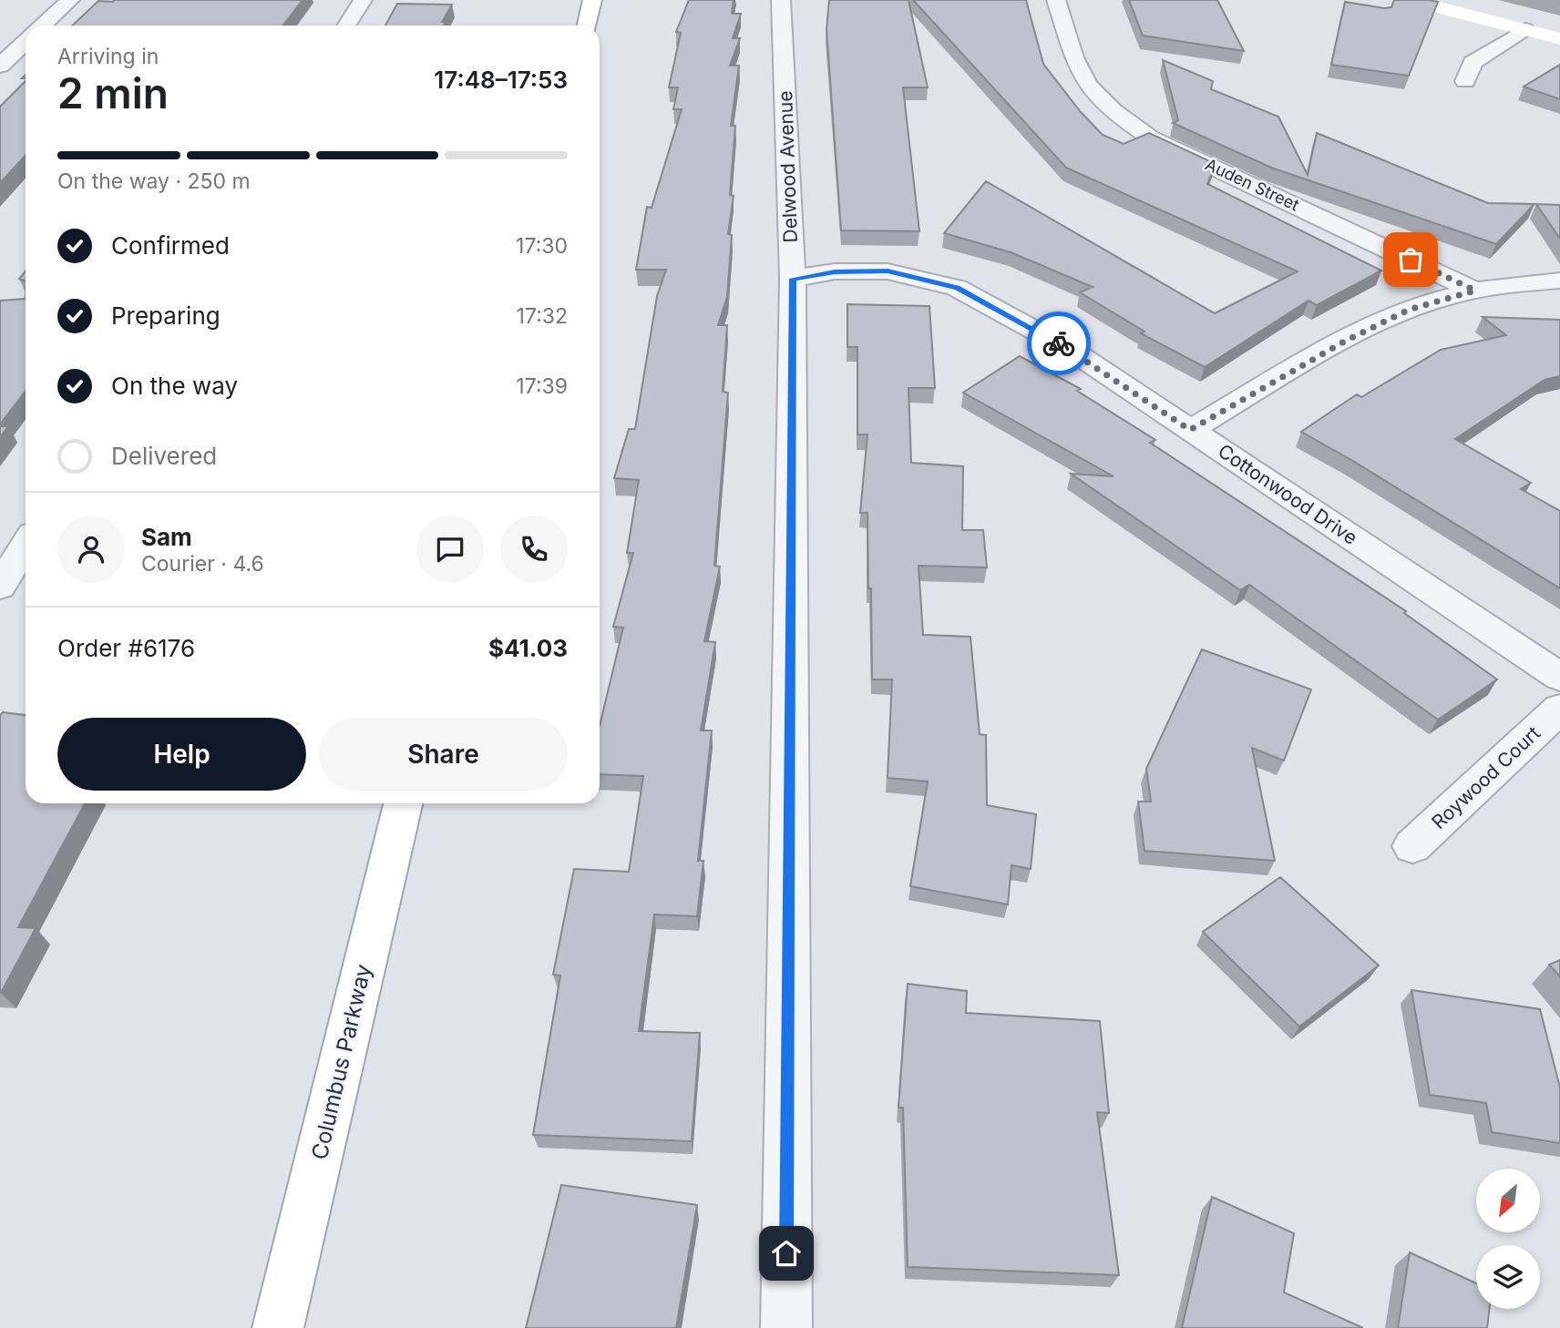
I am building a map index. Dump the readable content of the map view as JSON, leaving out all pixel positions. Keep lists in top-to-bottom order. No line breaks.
{"streets":{"main road":["Columbus Parkway"],"street":["Delwood Avenue","Auden Street","Cottonwood Drive","Roywood Court"]},"crossings":[["Delwood Avenue","Cottonwood Drive"]],"north":"bottom left","page":{"heading":["2 min","Arriving in","17:48–17:53"],"panel":["Sam","Courier · 4.6","Order #6176","$41.03"],"bar":"On the way · 250 m","list":[["Confirmed","17:30"],["Preparing","17:32"],["On the way","17:39"],"Delivered"],"buttons":["Help","Share"]}}
